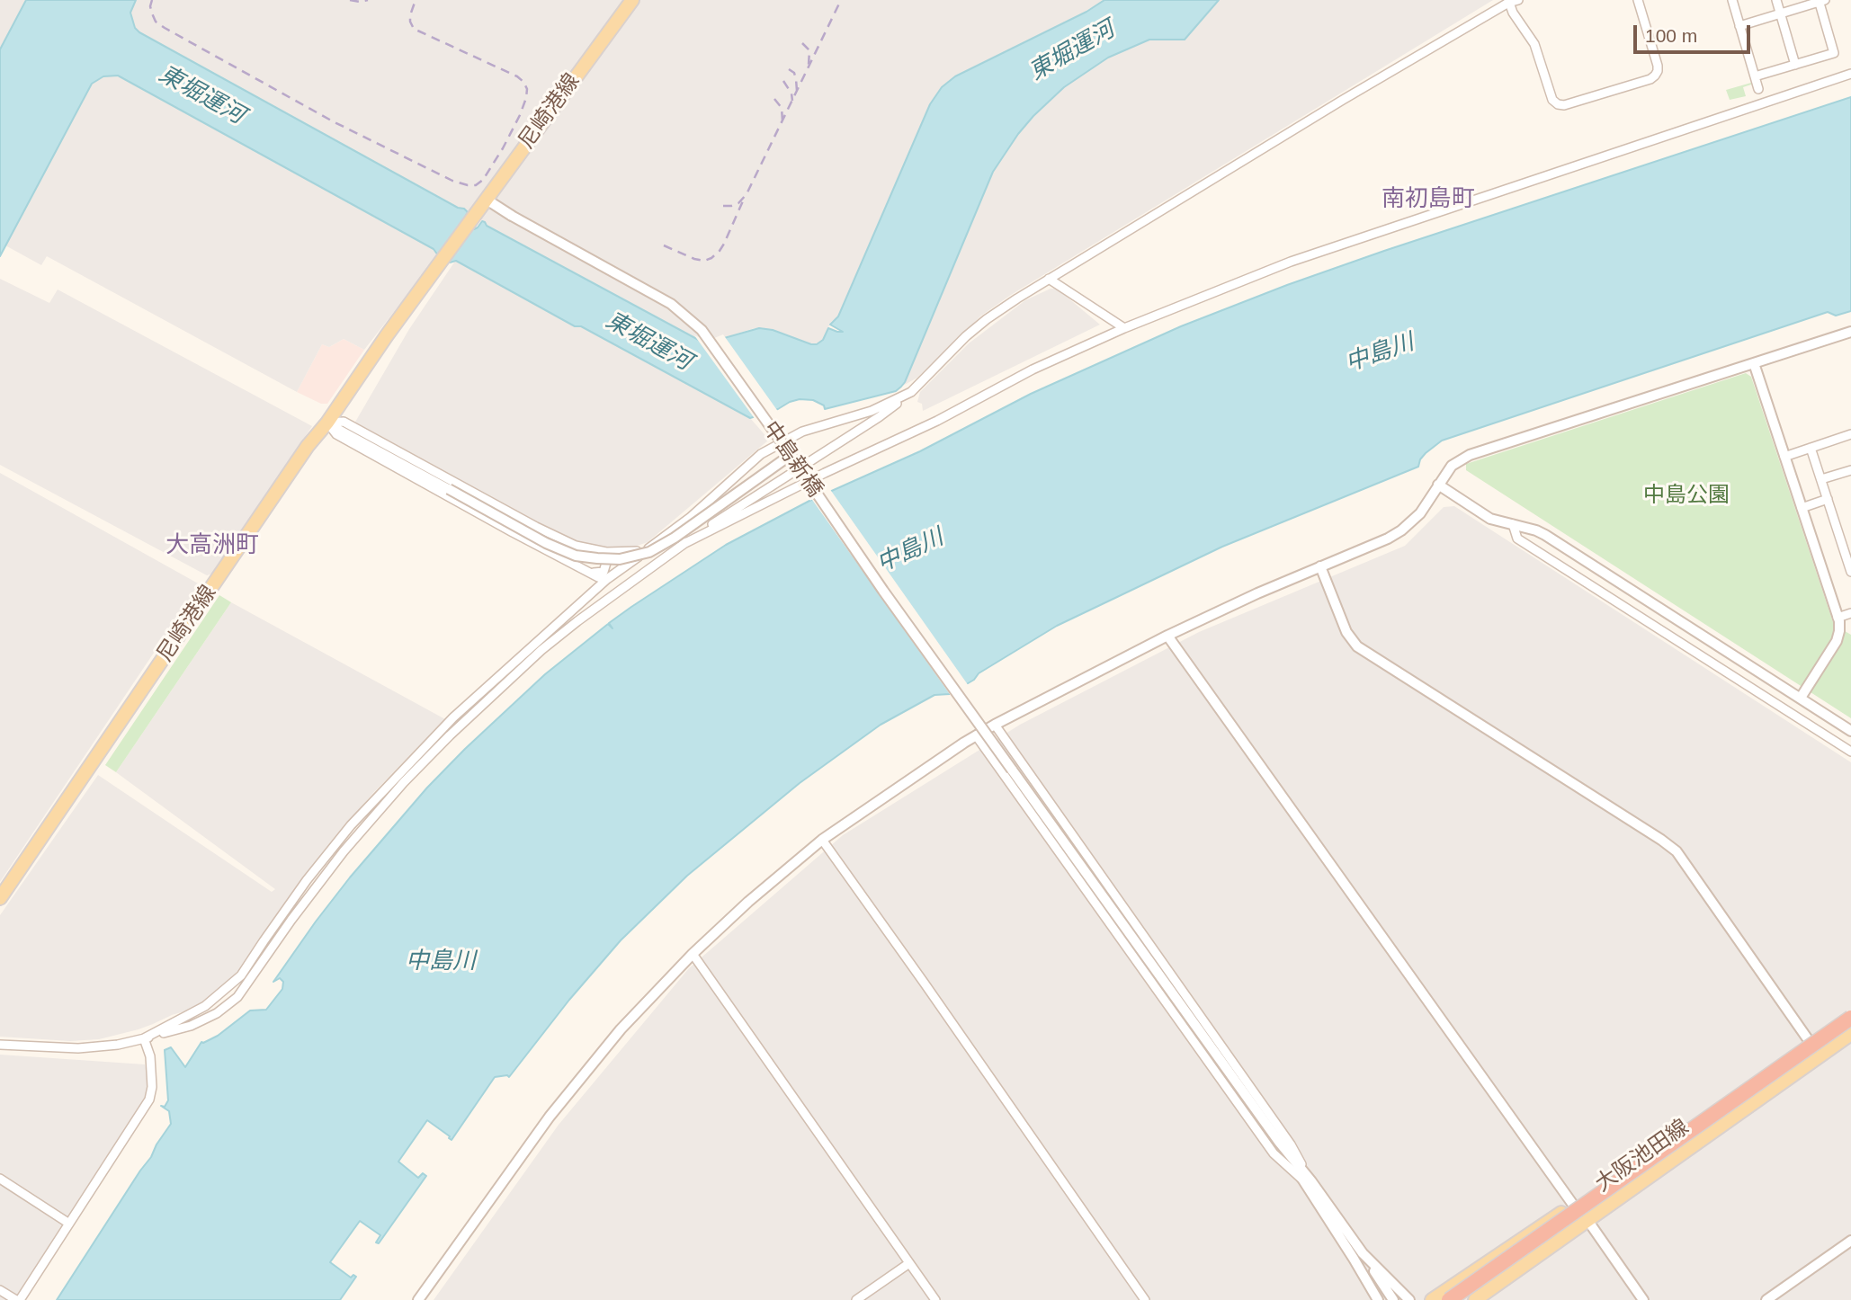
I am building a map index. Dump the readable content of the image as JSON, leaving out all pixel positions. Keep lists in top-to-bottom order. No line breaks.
{"streets":{"main road":["尼崎港線","大阪池田線"],"street":["中島新橋"]},"crossings":[["尼崎港線","中島新橋"]],"districts":["南初島町","大高洲町"],"water":["東堀運河","中島川"],"parks":["中島公園"],"scale_bar":"100 m"}
